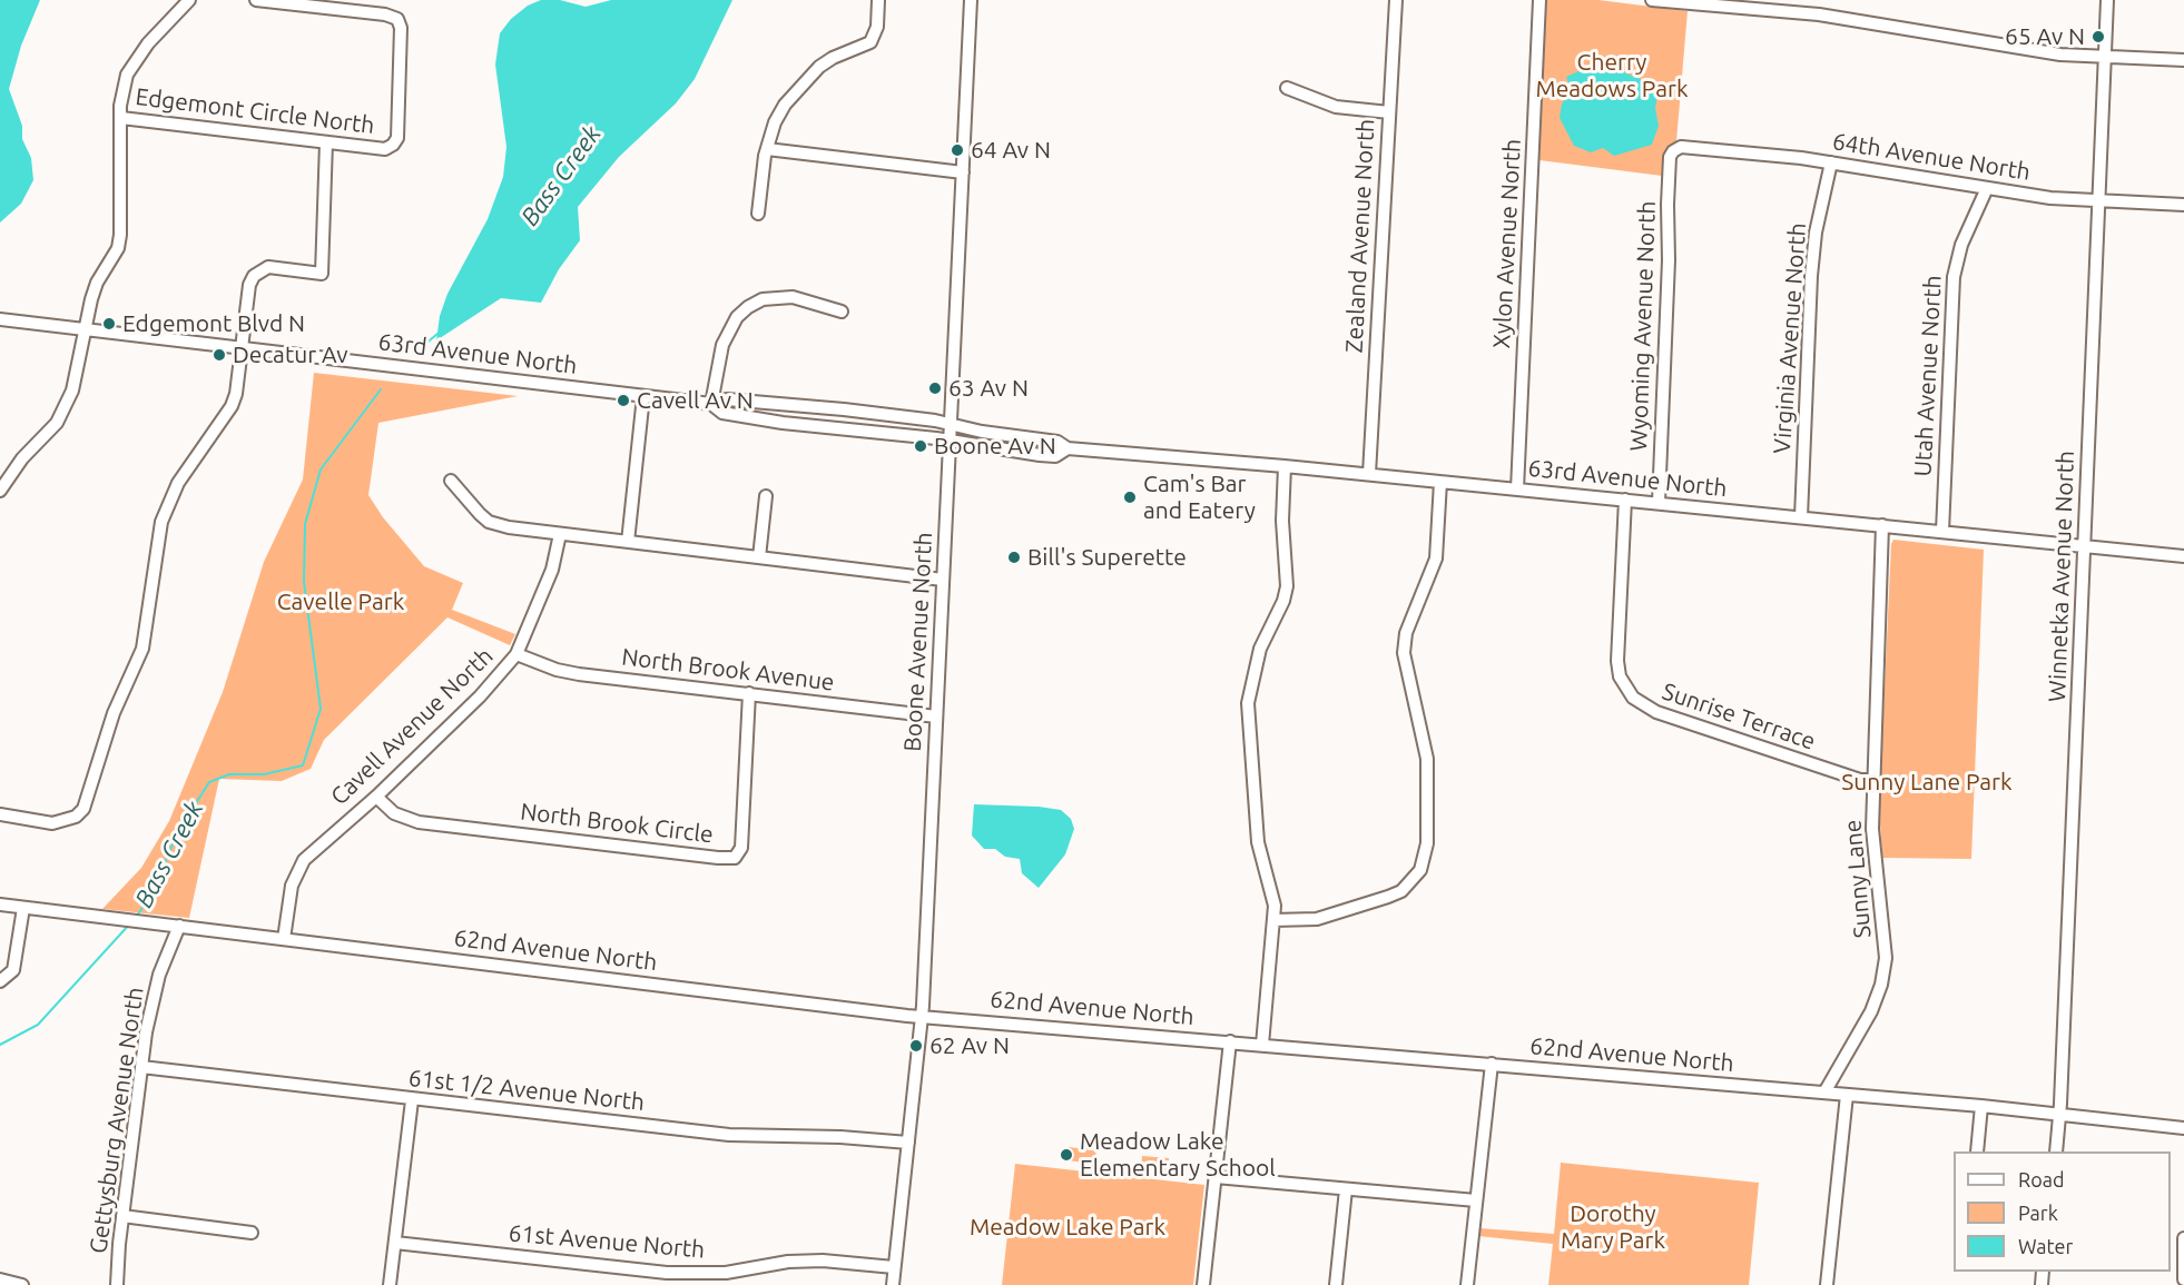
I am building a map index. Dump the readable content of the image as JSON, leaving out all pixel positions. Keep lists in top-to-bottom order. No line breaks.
{"streets":{"street":["Edgemont Circle North","64th Avenue North","Zealand Avenue North","Xylon Avenue North","Wyoming Avenue North","Virginia Avenue North","63rd Avenue North","Utah Avenue North","Winnetka Avenue North","Boone Avenue North","North Brook Avenue","Sunrise Terrace","Cavell Avenue North","North Brook Circle","Sunny Lane","62nd Avenue North","61st 1/2 Avenue North","Gettysburg Avenue North","61st Avenue North"]},"crossings":[["64th Avenue North","Wyoming Avenue North"],["64th Avenue North","Virginia Avenue North"],["64th Avenue North","Utah Avenue North"],["64th Avenue North","Winnetka Avenue North"],["Zealand Avenue North","63rd Avenue North"],["Xylon Avenue North","63rd Avenue North"],["Wyoming Avenue North","63rd Avenue North"],["Virginia Avenue North","63rd Avenue North"],["63rd Avenue North","Utah Avenue North"],["63rd Avenue North","Winnetka Avenue North"],["63rd Avenue North","Boone Avenue North"],["63rd Avenue North","Sunrise Terrace"],["63rd Avenue North","Sunny Lane"],["Winnetka Avenue North","62nd Avenue North"],["Boone Avenue North","North Brook Avenue"],["Boone Avenue North","62nd Avenue North"],["Boone Avenue North","61st 1/2 Avenue North"],["Boone Avenue North","61st Avenue North"],["North Brook Avenue","Cavell Avenue North"],["North Brook Avenue","North Brook Circle"],["Sunrise Terrace","Sunny Lane"],["Cavell Avenue North","North Brook Circle"],["Cavell Avenue North","62nd Avenue North"],["Sunny Lane","62nd Avenue North"],["62nd Avenue North","Gettysburg Avenue North"],["61st 1/2 Avenue North","Gettysburg Avenue North"]],"water":["Bass Creek"],"parks":["Cherry Meadows Park","Cavelle Park","Sunny Lane Park","Dorothy Mary Park","Meadow Lake Park"],"places":["65 Av N","64 Av N","Edgemont Blvd N","Decatur Av","63 Av N","Cavell Av N","Boone Av N","Cam's Bar and Eatery","Bill's Superette","62 Av N","Meadow Lake Elementary School"],"legend":["Road","Park","Water"]}
